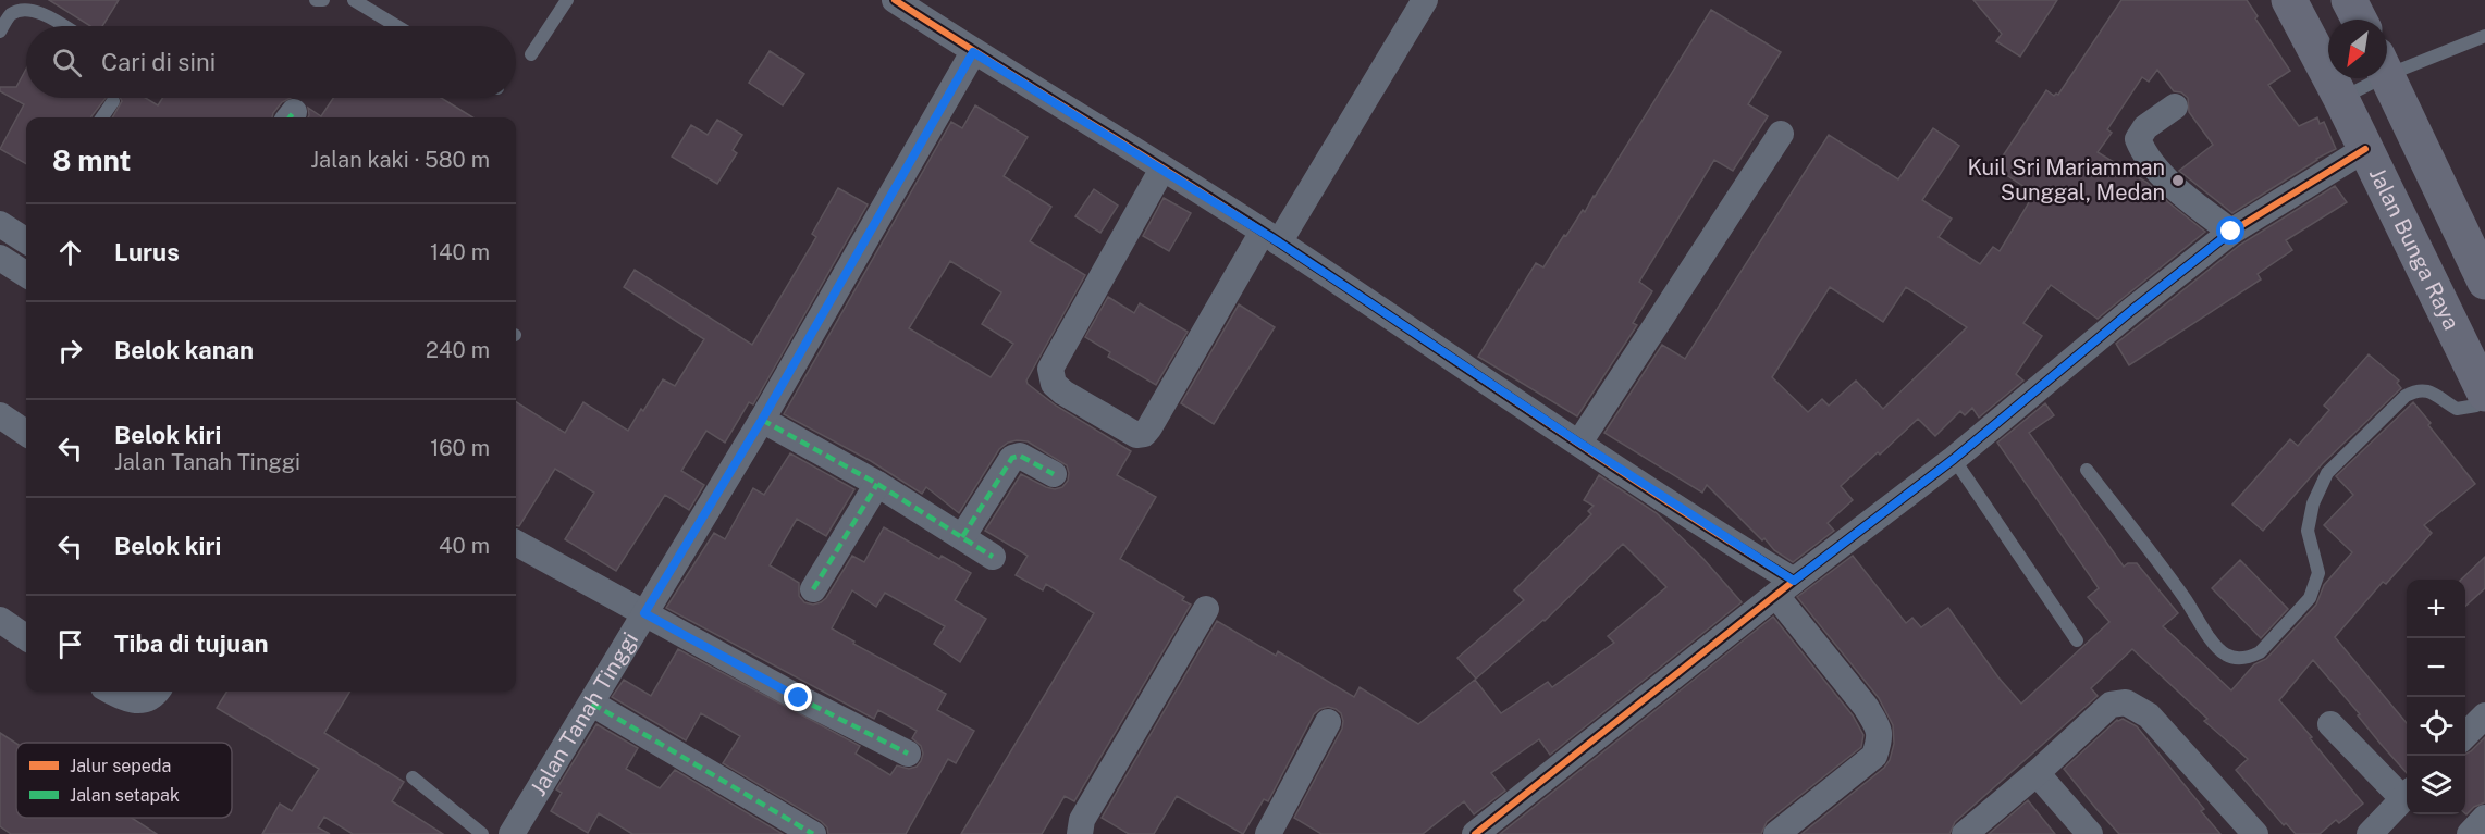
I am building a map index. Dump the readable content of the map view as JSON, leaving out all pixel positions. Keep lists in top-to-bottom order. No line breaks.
{"streets":{"main road":["Jalan Bunga Raya"],"street":["Jalan Tanah Tinggi"]},"places":["Kuil Sri Mariamman Sunggal, Medan"],"legend":["Jalur sepeda","Jalan setapak"],"north":"bottom left","page":{"search":"Cari di sini","heading":["8 mnt","Jalan kaki · 580 m"],"list":[["Lurus","140 m"],["Belok kanan","240 m"],["Belok kiri","Jalan Tanah Tinggi","160 m"],["Belok kiri","40 m"],"Tiba di tujuan"],"map_buttons":["+","−"]}}
